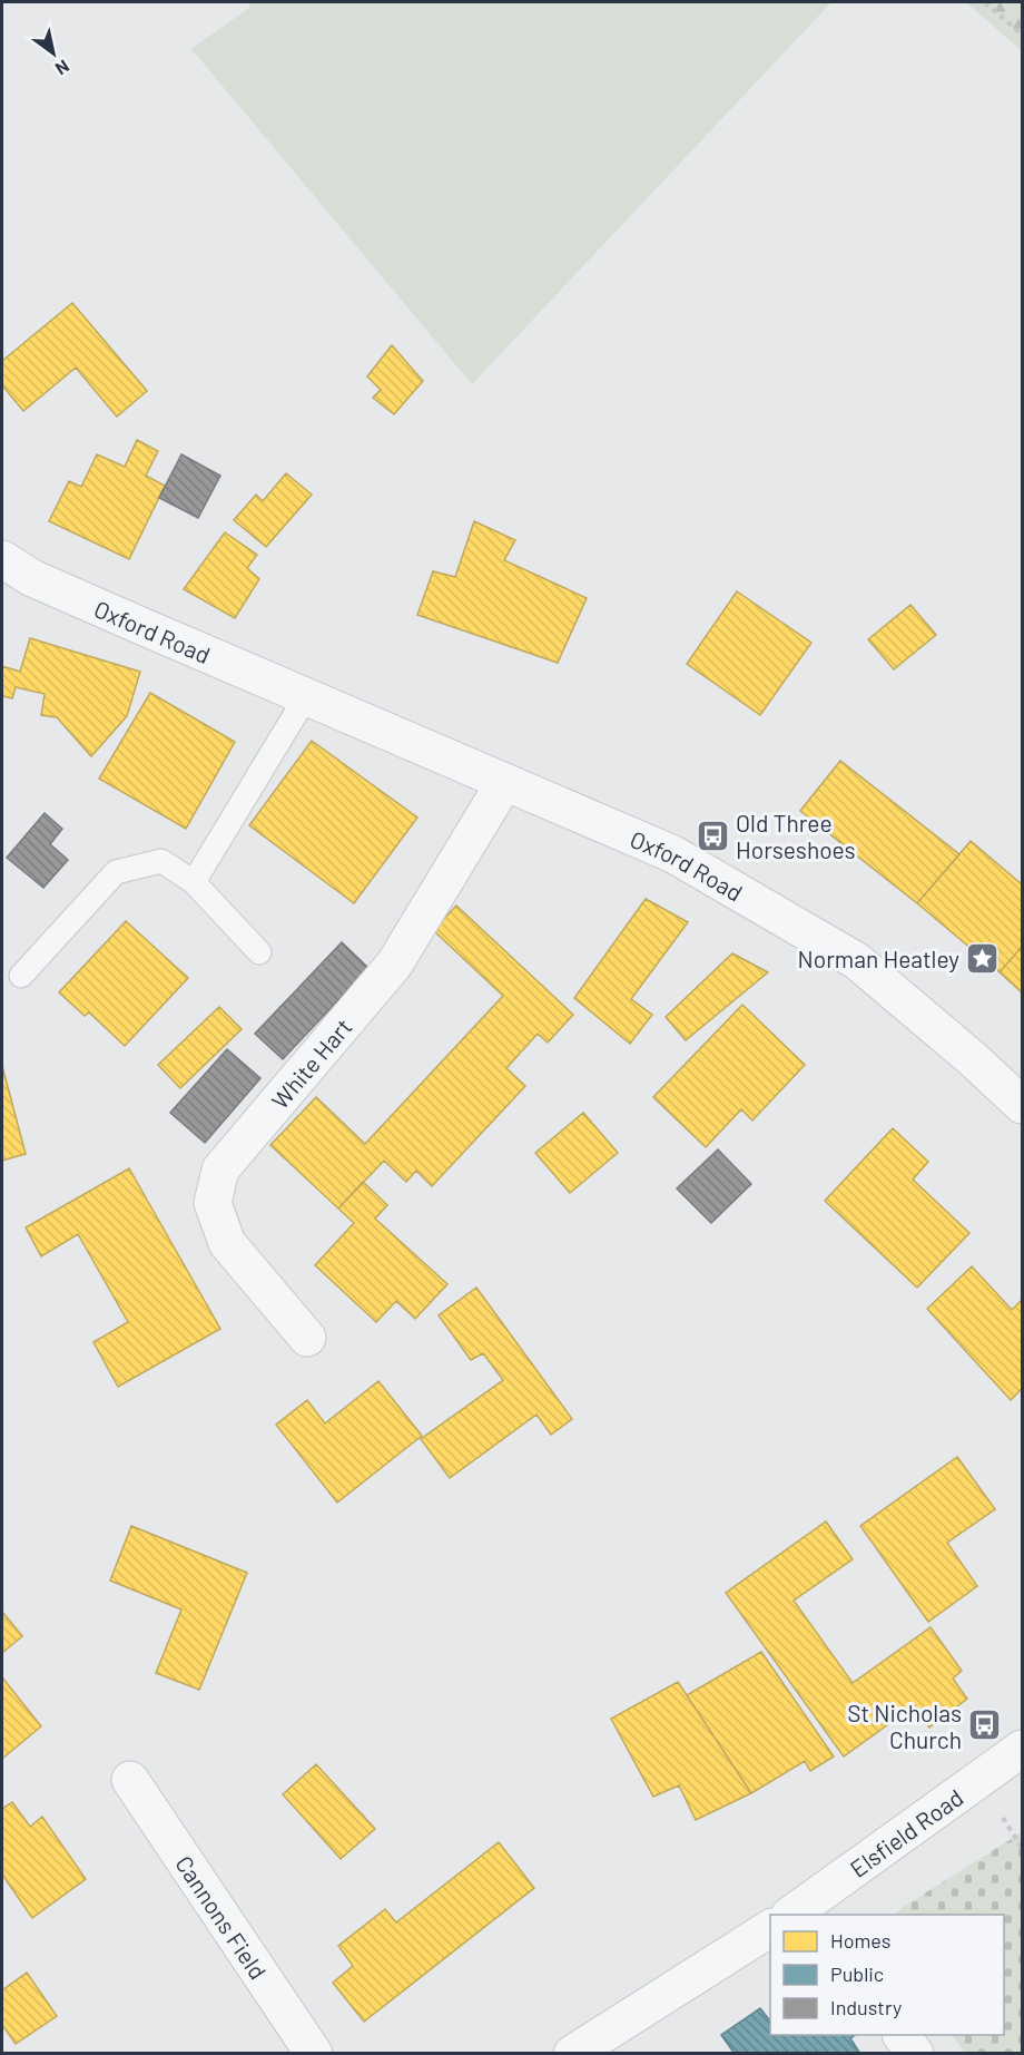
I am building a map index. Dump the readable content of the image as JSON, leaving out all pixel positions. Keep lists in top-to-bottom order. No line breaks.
{"streets":{"street":["Oxford Road","White Hart","Elsfield Road","Cannons Field"]},"crossings":[["Oxford Road","White Hart"]],"places":{"bus stop":["Old Three Horseshoes","St Nicholas Church"],"place":["Norman Heatley"]},"legend":["Homes","Public","Industry"],"north":"bottom right"}
